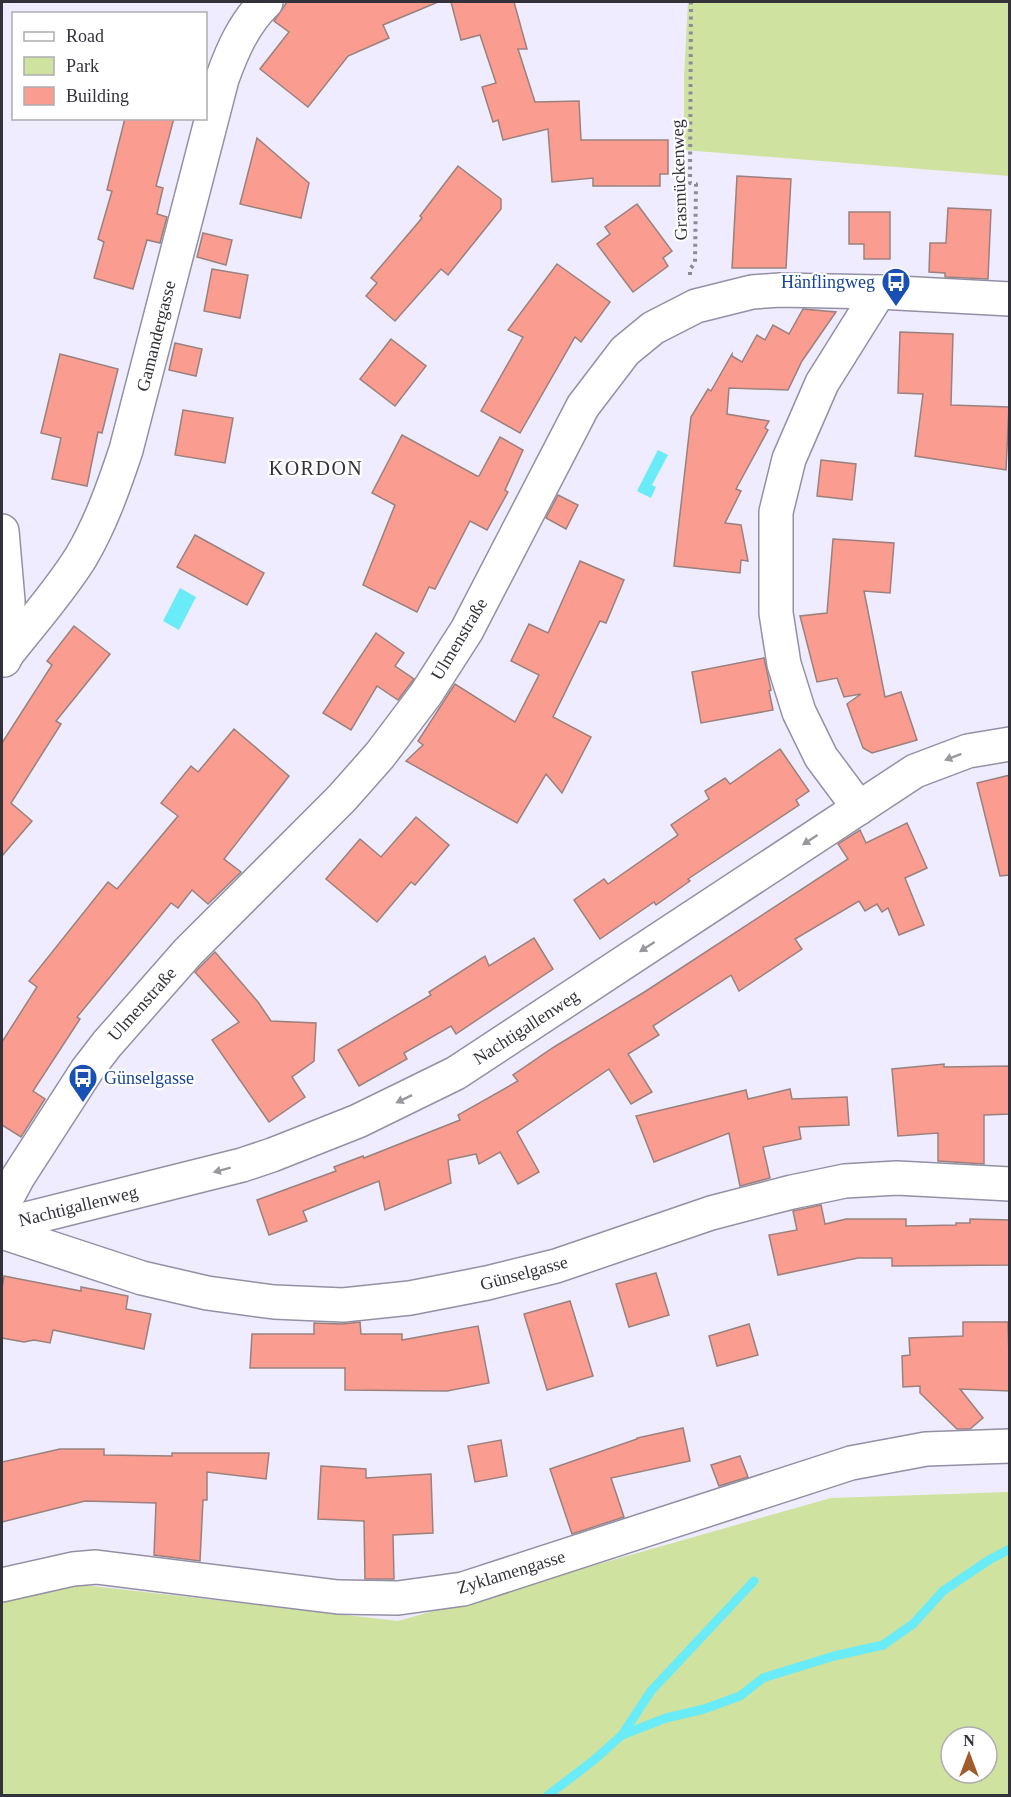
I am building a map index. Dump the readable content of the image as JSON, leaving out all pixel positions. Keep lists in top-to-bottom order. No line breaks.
{"streets":{"street":["Gamandergasse","Ulmenstraße","Nachtigallenweg","Günselgasse","Zyklamengasse"],"path":["Grasmückenweg"]},"one_way":["Nachtigallenweg"],"districts":["KORDON"],"places":{"bus stop":["Hänflingweg","Günselgasse"]},"legend":["Road","Park","Building"],"north":"top"}
